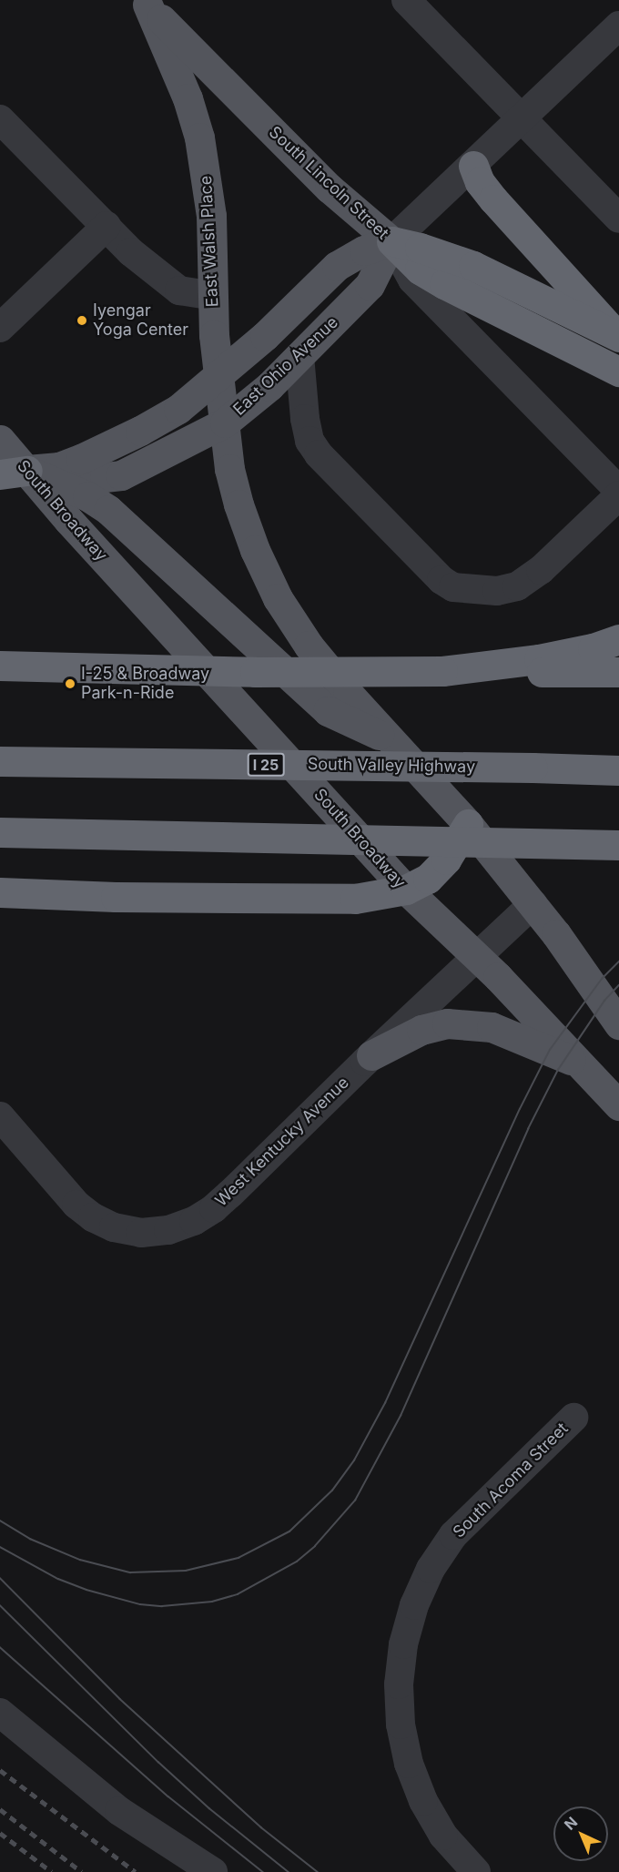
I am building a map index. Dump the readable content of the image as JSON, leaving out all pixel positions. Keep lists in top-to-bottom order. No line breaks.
{"streets":{"highway":["I 25","South Valley Highway"],"main road":["South Lincoln Street","East Walsh Place","East Ohio Avenue","South Broadway"],"street":["West Kentucky Avenue","South Acoma Street"]},"crossings":[["South Lincoln Street","East Walsh Place"],["South Lincoln Street","East Ohio Avenue"],["East Walsh Place","East Ohio Avenue"],["East Ohio Avenue","South Broadway"],["South Broadway","West Kentucky Avenue"]],"places":["Iyengar Yoga Center","I-25 & Broadway Park-n-Ride"],"north":"top left"}
